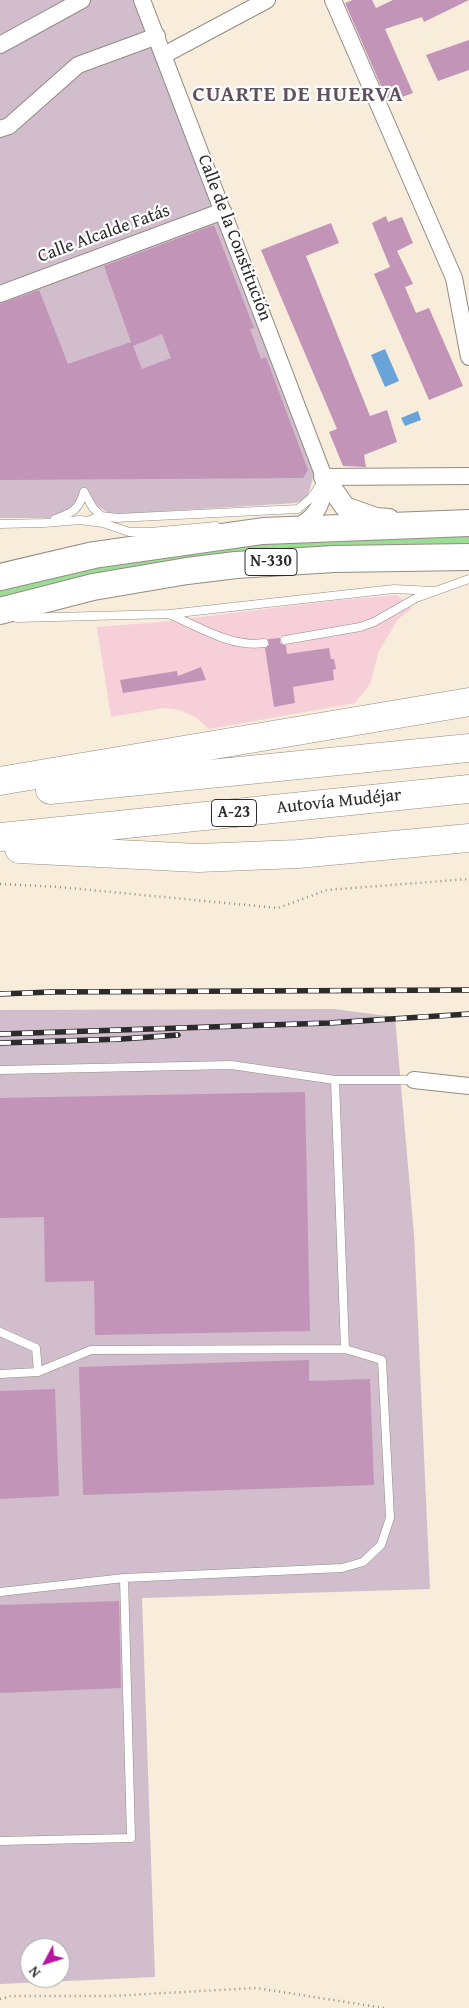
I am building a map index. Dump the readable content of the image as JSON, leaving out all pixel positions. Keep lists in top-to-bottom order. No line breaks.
{"streets":{"highway":["N-330","Autovía Mudéjar","A-23"],"street":["Calle Alcalde Fatás","Calle de la Constitución"]},"crossings":[["Calle Alcalde Fatás","Calle de la Constitución"],["Calle de la Constitución","N-330"]],"districts":["CUARTE DE HUERVA"],"north":"bottom left"}
